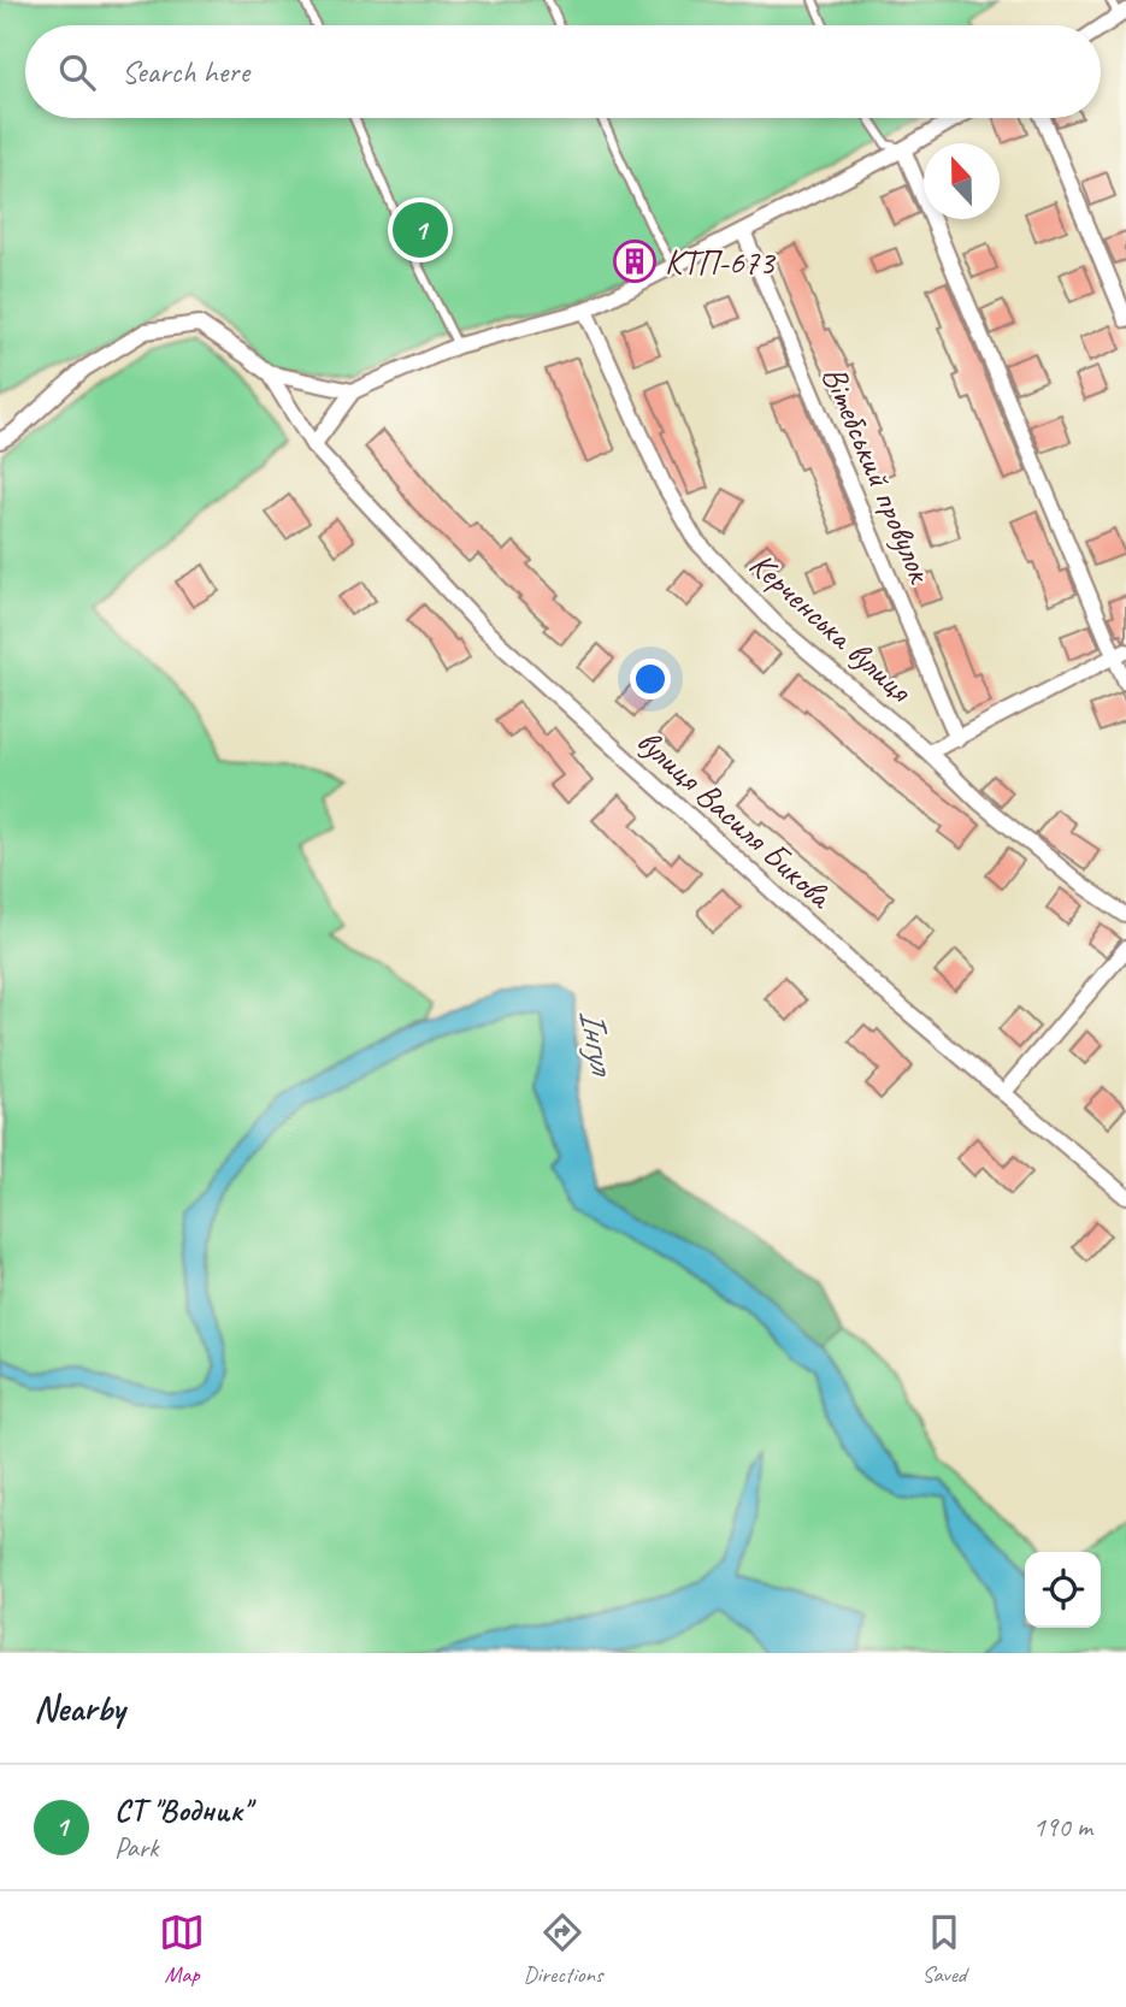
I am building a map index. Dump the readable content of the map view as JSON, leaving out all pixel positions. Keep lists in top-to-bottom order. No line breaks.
{"streets":{"street":["Вітебський провулок","Керченська вулиця","вулиця Василя Бикова"]},"water":["Інгул"],"places":{"building":["КТП-673"]},"north":"top","page":{"search":"Search here","pins":"1","heading":"Nearby","list":[{"mark":"1","name":"СТ \"Водник\"","note":"Park","value":"190 m"}],"nav":["Map","Directions","Saved"]}}
